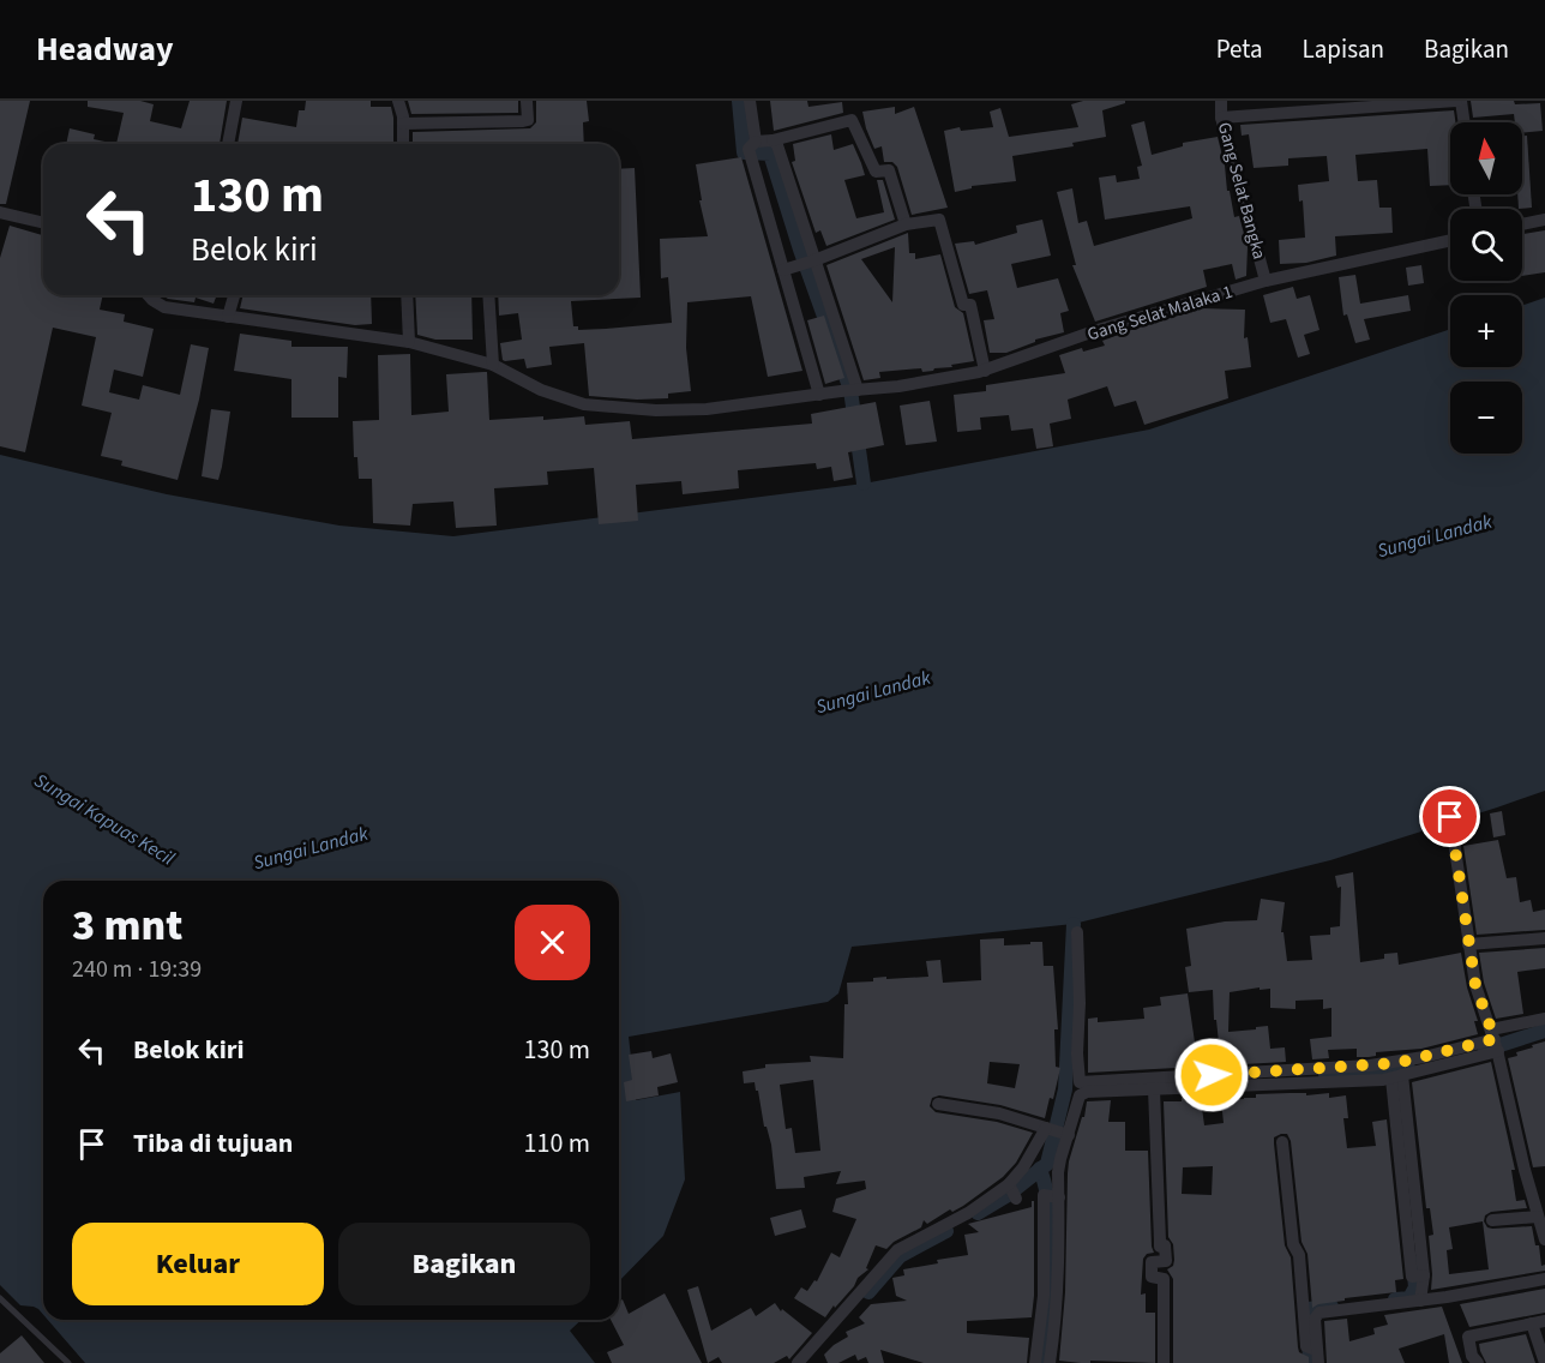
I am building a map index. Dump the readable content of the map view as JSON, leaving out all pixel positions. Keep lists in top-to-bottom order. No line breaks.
{"streets":{"street":["Gang Selat Bangka","Gang Selat Malaka 1"]},"crossings":[["Gang Selat Bangka","Gang Selat Malaka 1"]],"water":["Sungai Landak","Sungai Kapuas Kecil"],"north":"top","page":{"header":"Headway","nav":["Peta","Lapisan","Bagikan"],"map_buttons":["+","−"],"turn":["130 m","Belok kiri"],"heading":["3 mnt","240 m · 19:39"],"list":[{"name":"Belok kiri","value":"130 m"},{"name":"Tiba di tujuan","value":"110 m"}],"buttons":["Keluar","Bagikan"]}}
